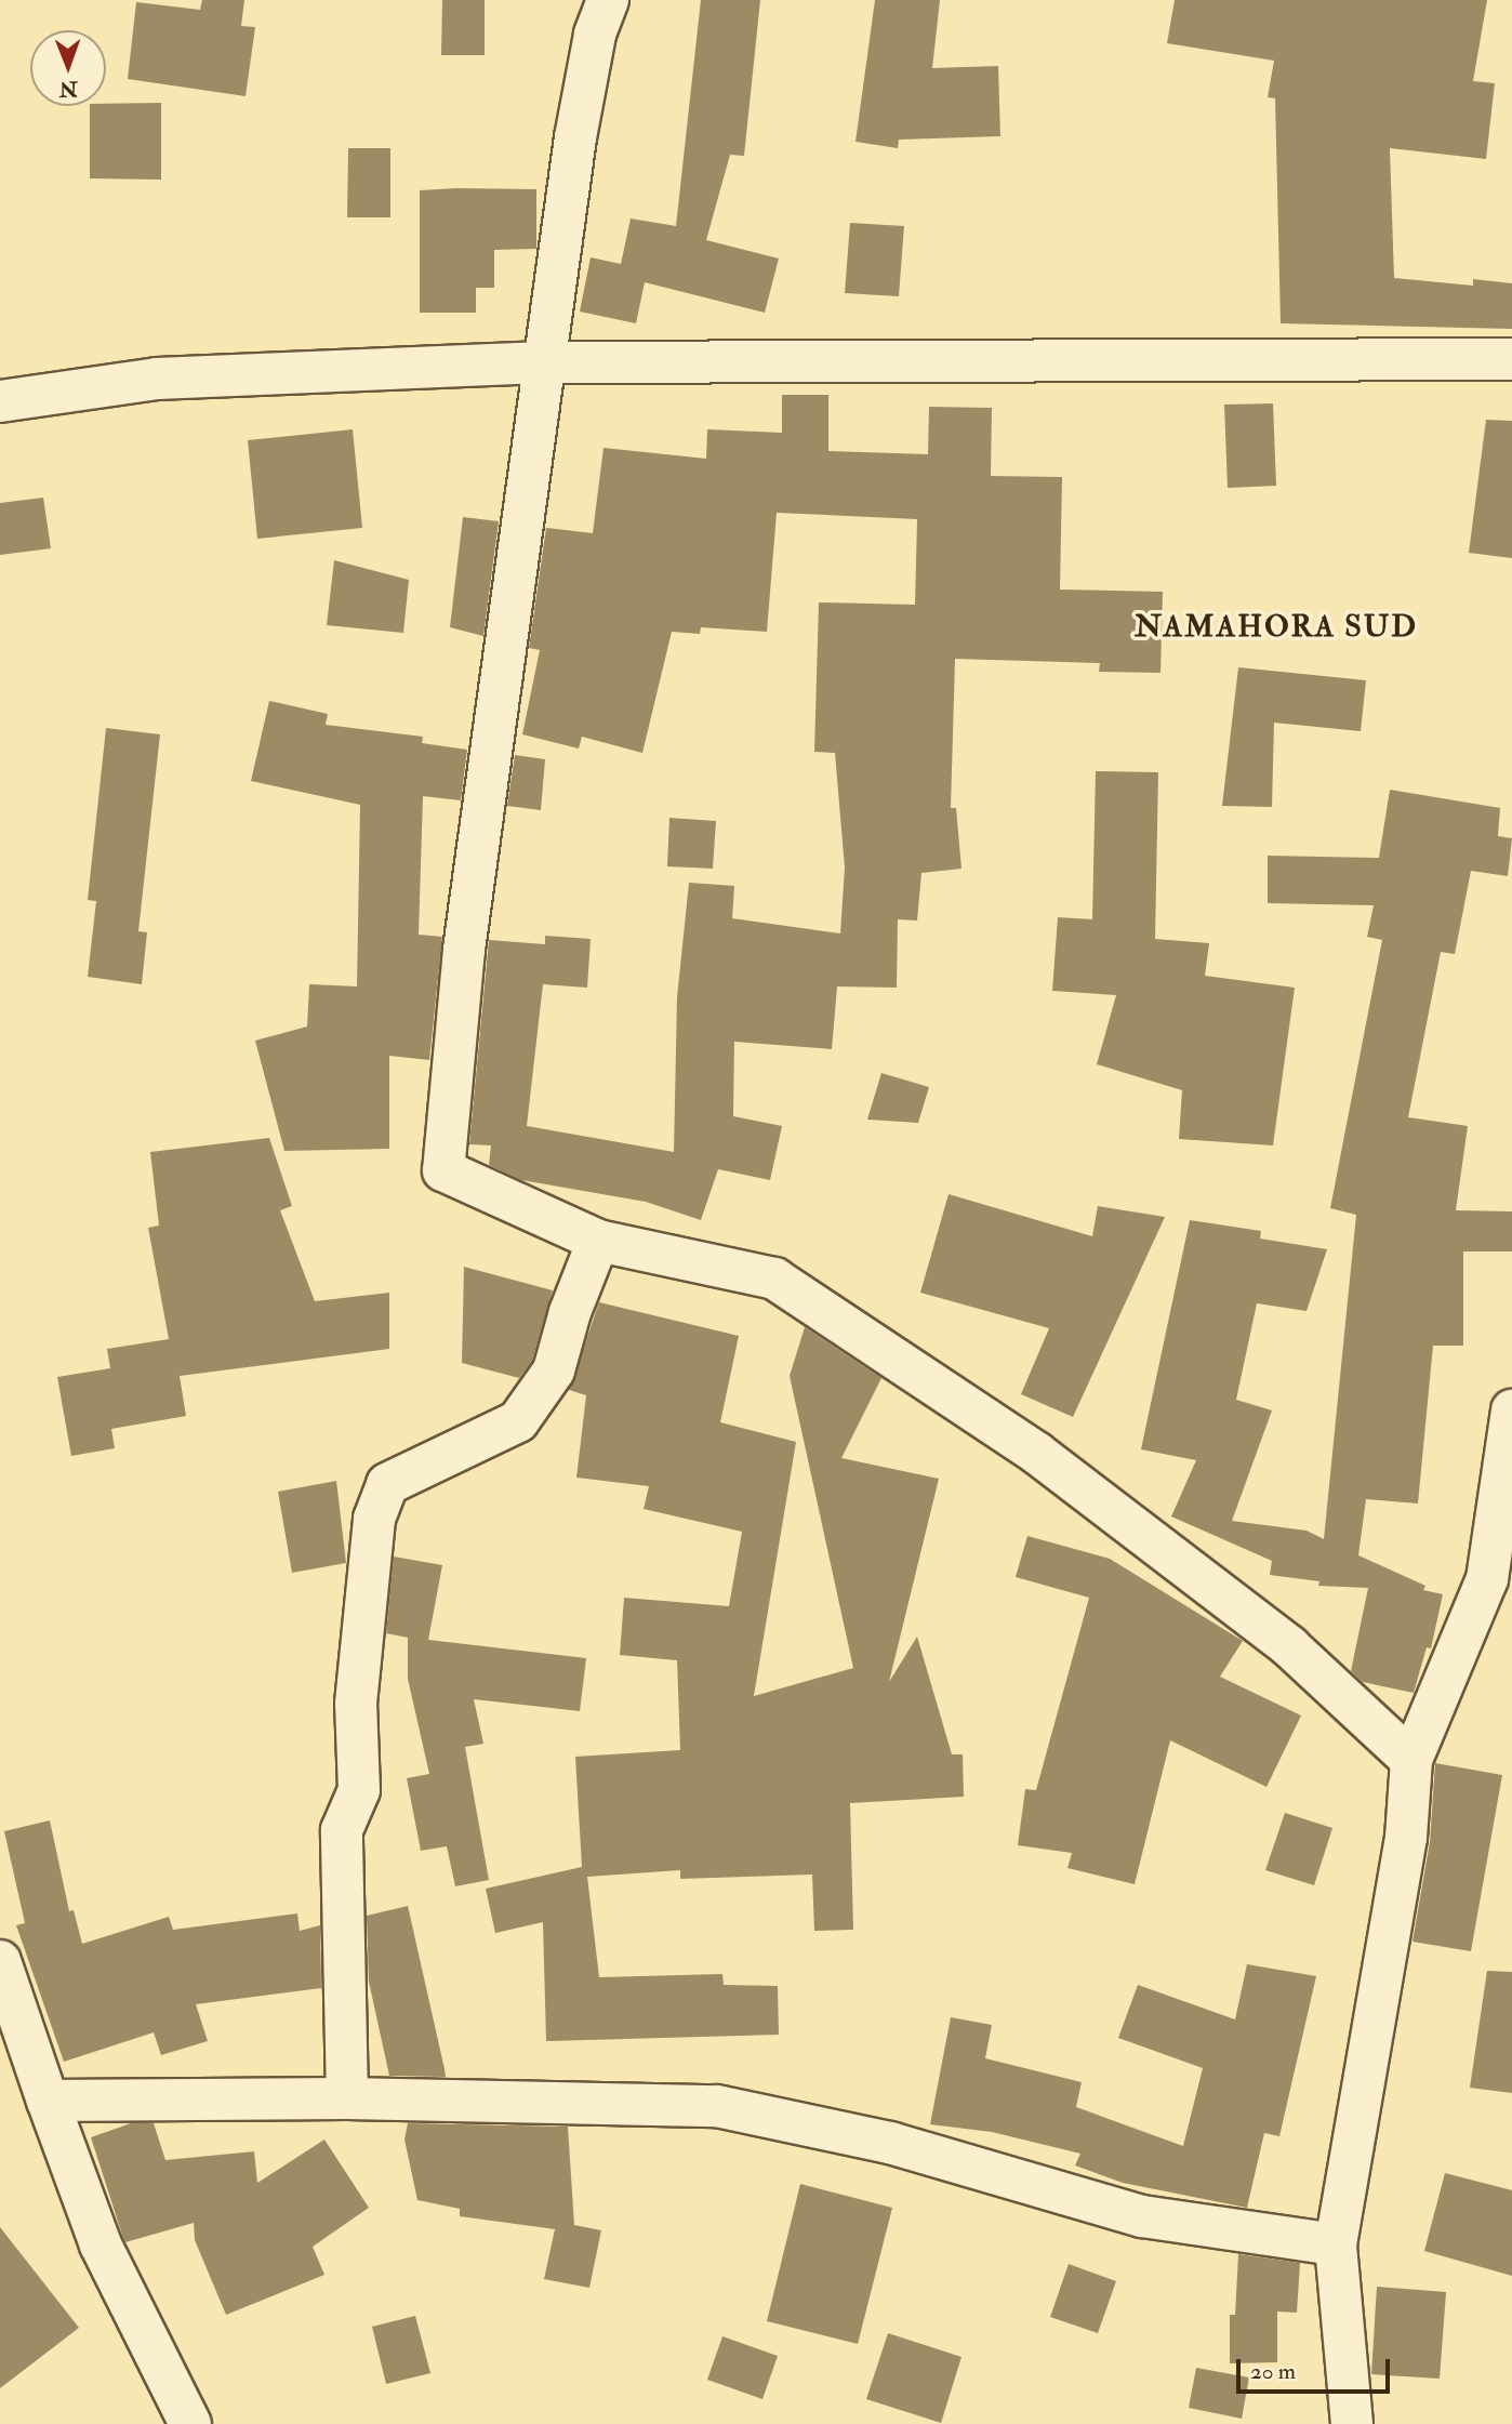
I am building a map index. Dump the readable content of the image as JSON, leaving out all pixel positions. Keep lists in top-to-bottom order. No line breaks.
{"districts":["NAMAHORA SUD"],"scale_bar":"20 m","north":"bottom"}
